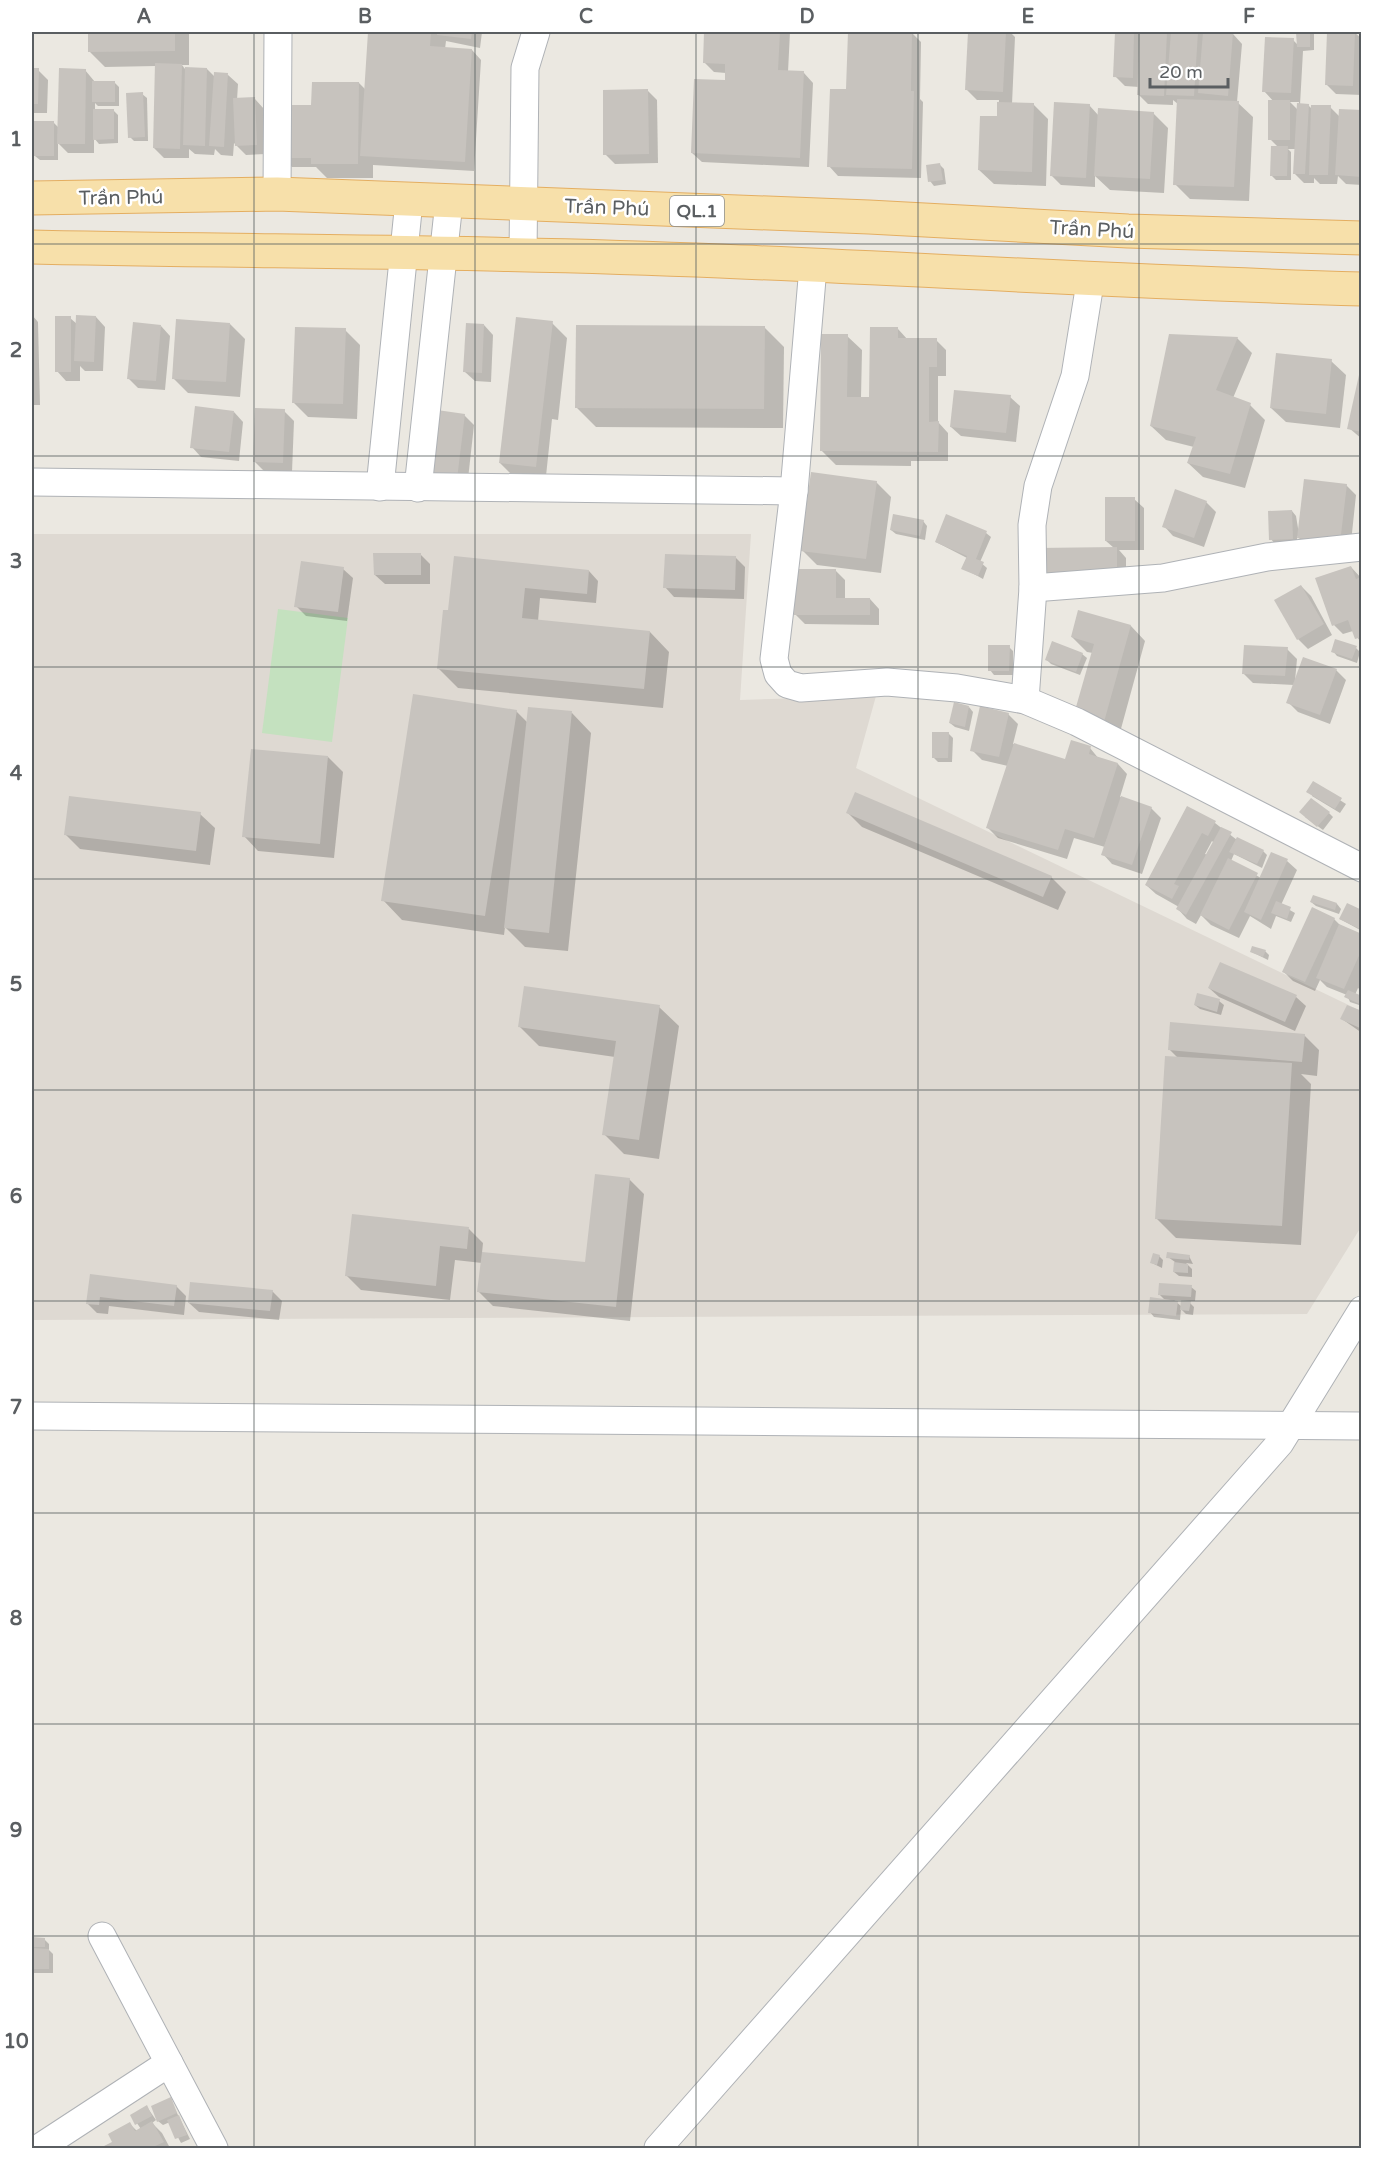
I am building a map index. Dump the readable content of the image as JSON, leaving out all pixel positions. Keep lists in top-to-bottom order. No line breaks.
{"streets":{"main road":["Trần Phú","QL.1"]},"scale_bar":"20 m","grid":{"columns":["A","B","C","D","E","F"],"rows":["1","2","3","4","5","6","7","8","9","10"]}}
